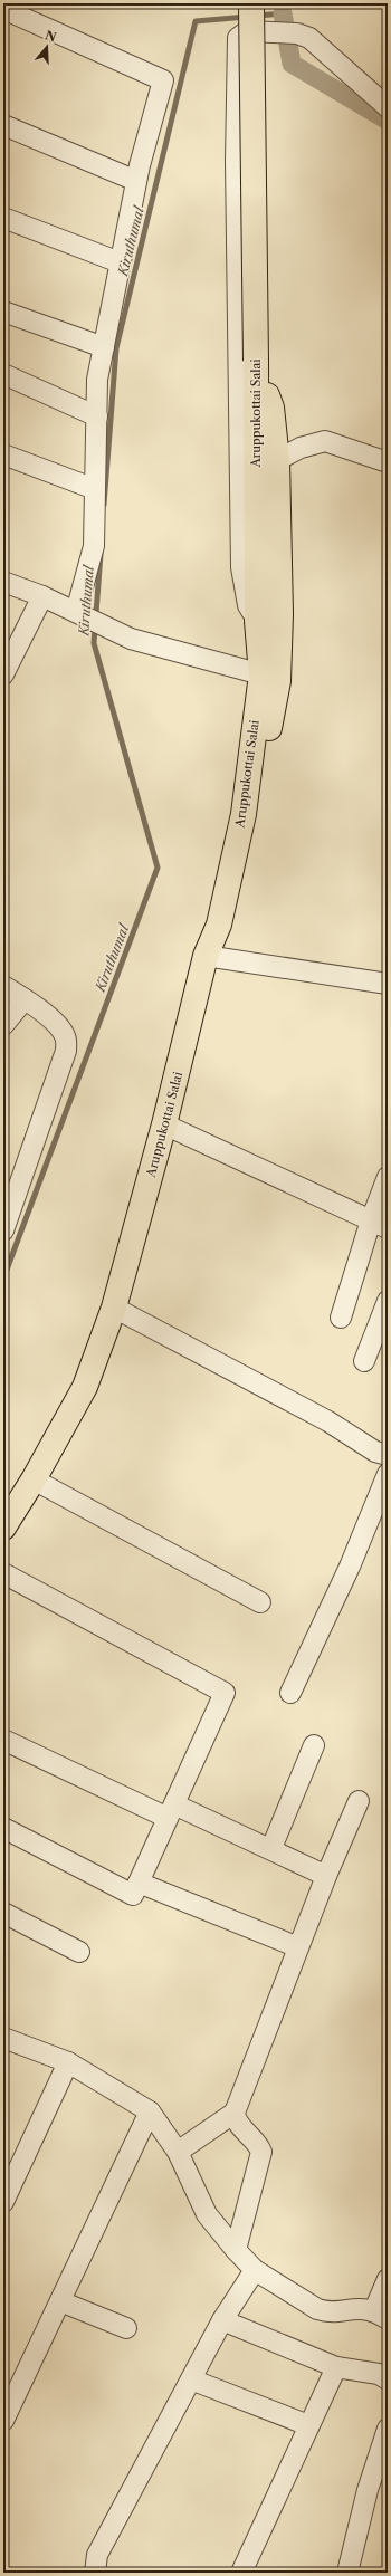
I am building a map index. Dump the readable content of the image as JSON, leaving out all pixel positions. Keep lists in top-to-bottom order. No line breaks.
{"streets":{"main road":["Aruppukottai Salai"]},"water":["Kiruthumal"],"north":"top"}
